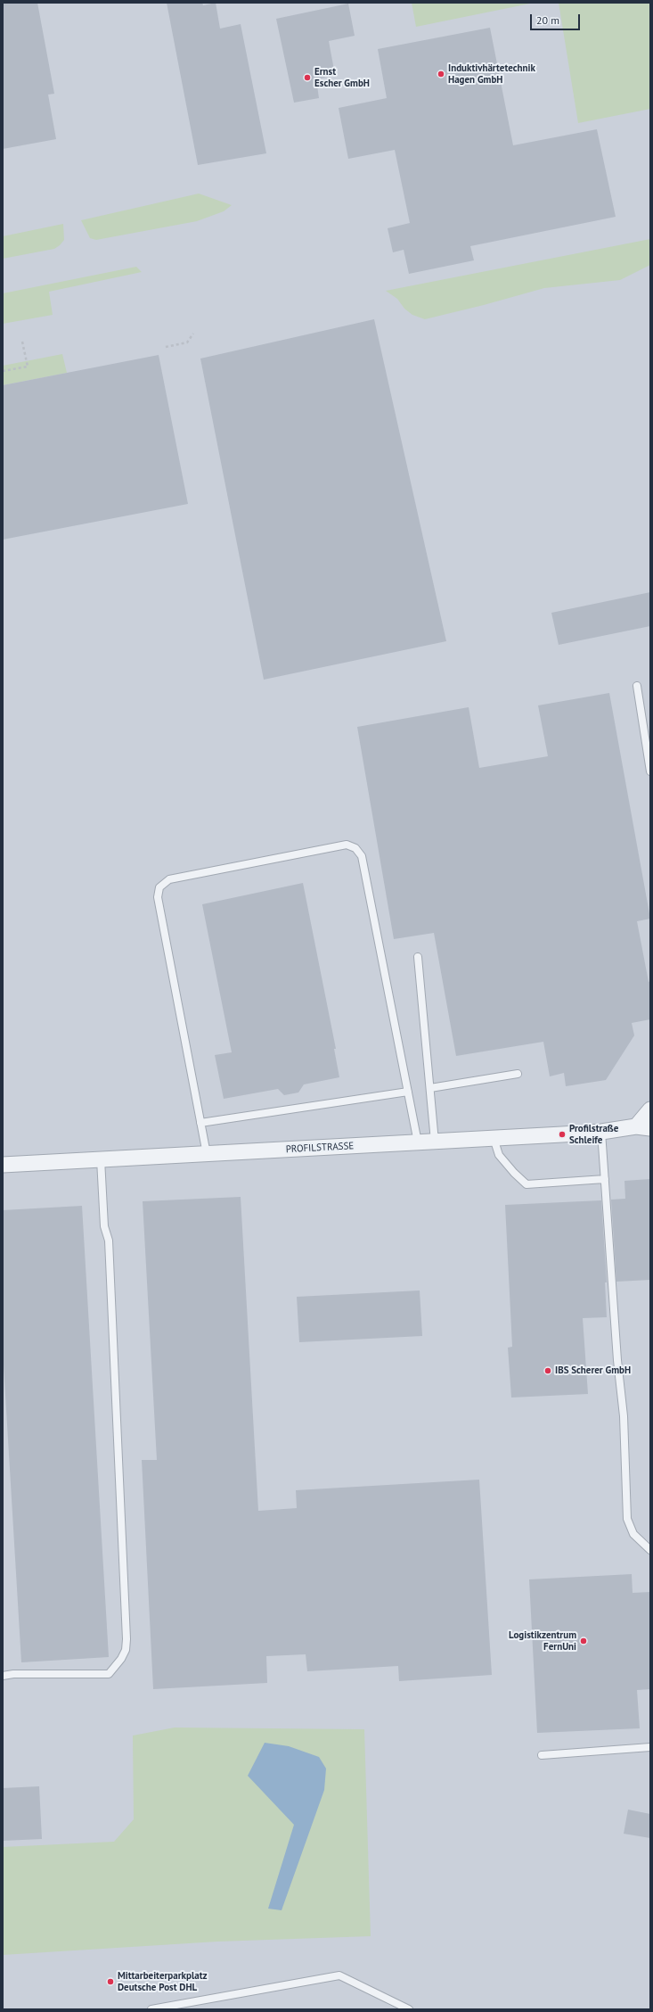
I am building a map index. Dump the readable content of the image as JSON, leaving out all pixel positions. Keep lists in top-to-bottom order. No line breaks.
{"streets":{"street":["PROFILSTRASSE"]},"places":["Induktivhärtetechnik Hagen GmbH","Ernst Escher GmbH","Profilstraße Schleife","IBS Scherer GmbH","Logistikzentrum FernUni","Mittarbeiterparkplatz Deutsche Post DHL"],"scale_bar":"20 m"}
